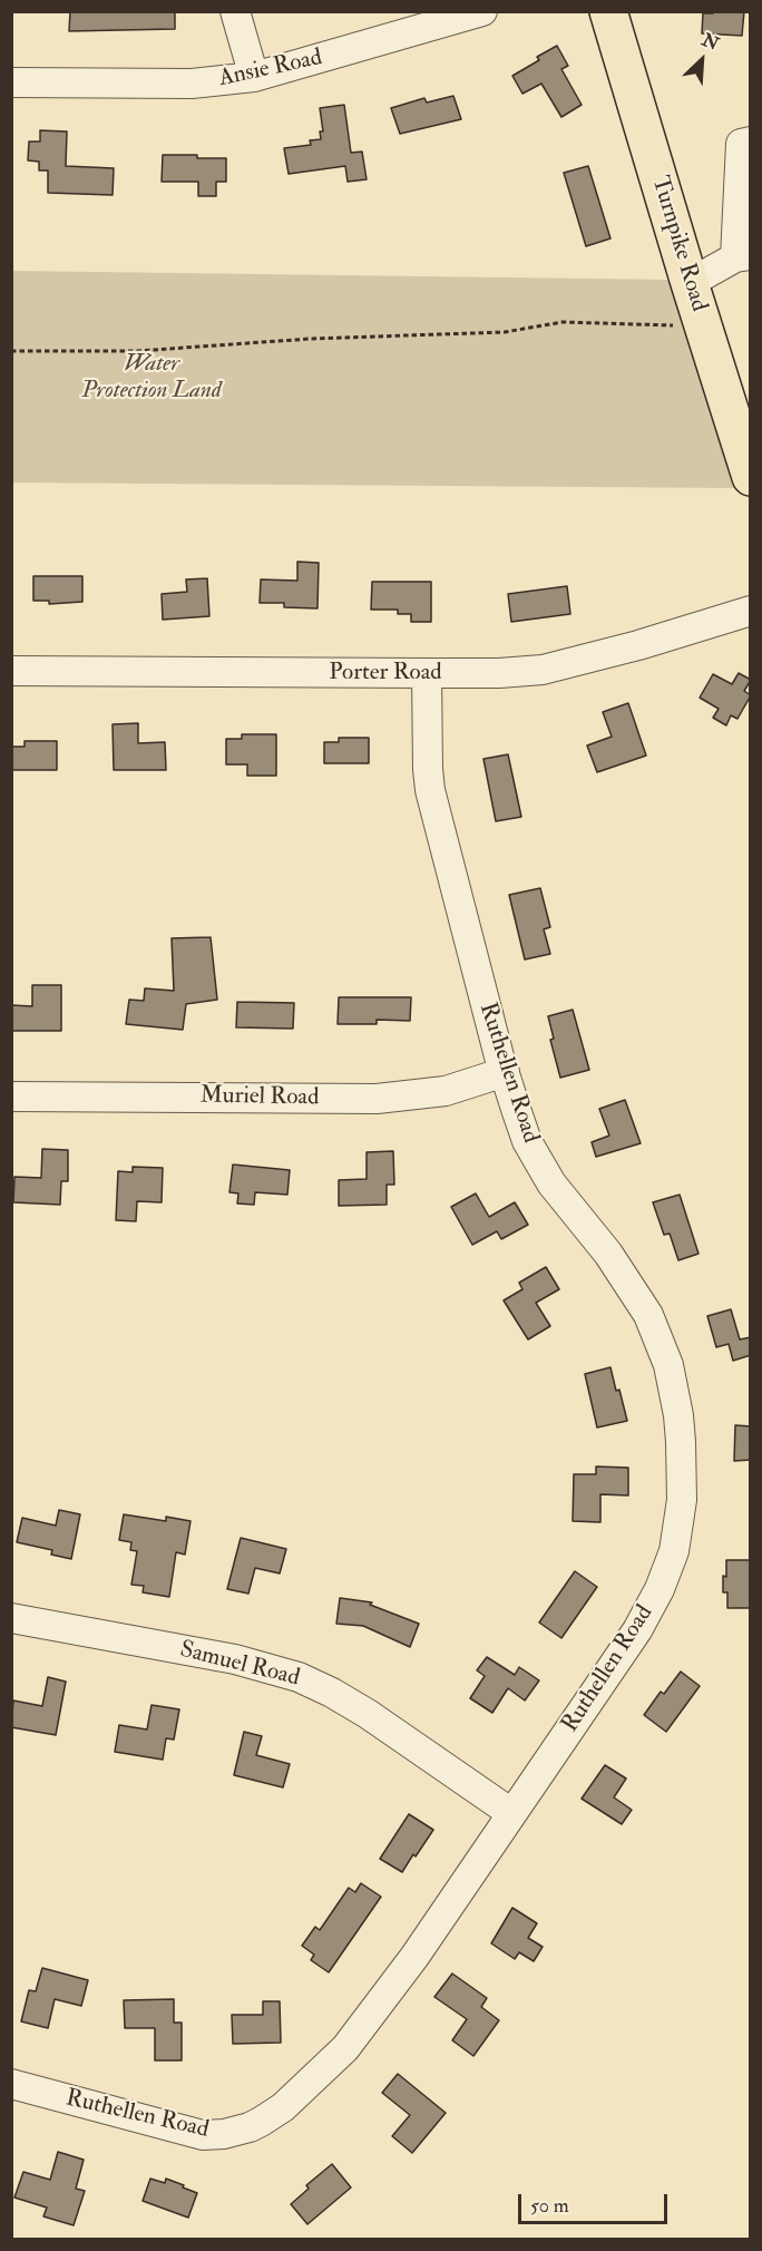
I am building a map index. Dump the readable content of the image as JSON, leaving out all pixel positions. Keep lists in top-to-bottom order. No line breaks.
{"streets":{"main road":["Turnpike Road"],"street":["Ansie Road","Porter Road","Ruthellen Road","Muriel Road","Samuel Road"]},"crossings":[["Porter Road","Ruthellen Road"],["Ruthellen Road","Muriel Road"],["Ruthellen Road","Samuel Road"]],"parks":["Water Protection Land"],"scale_bar":"50 m","north":"top right"}
